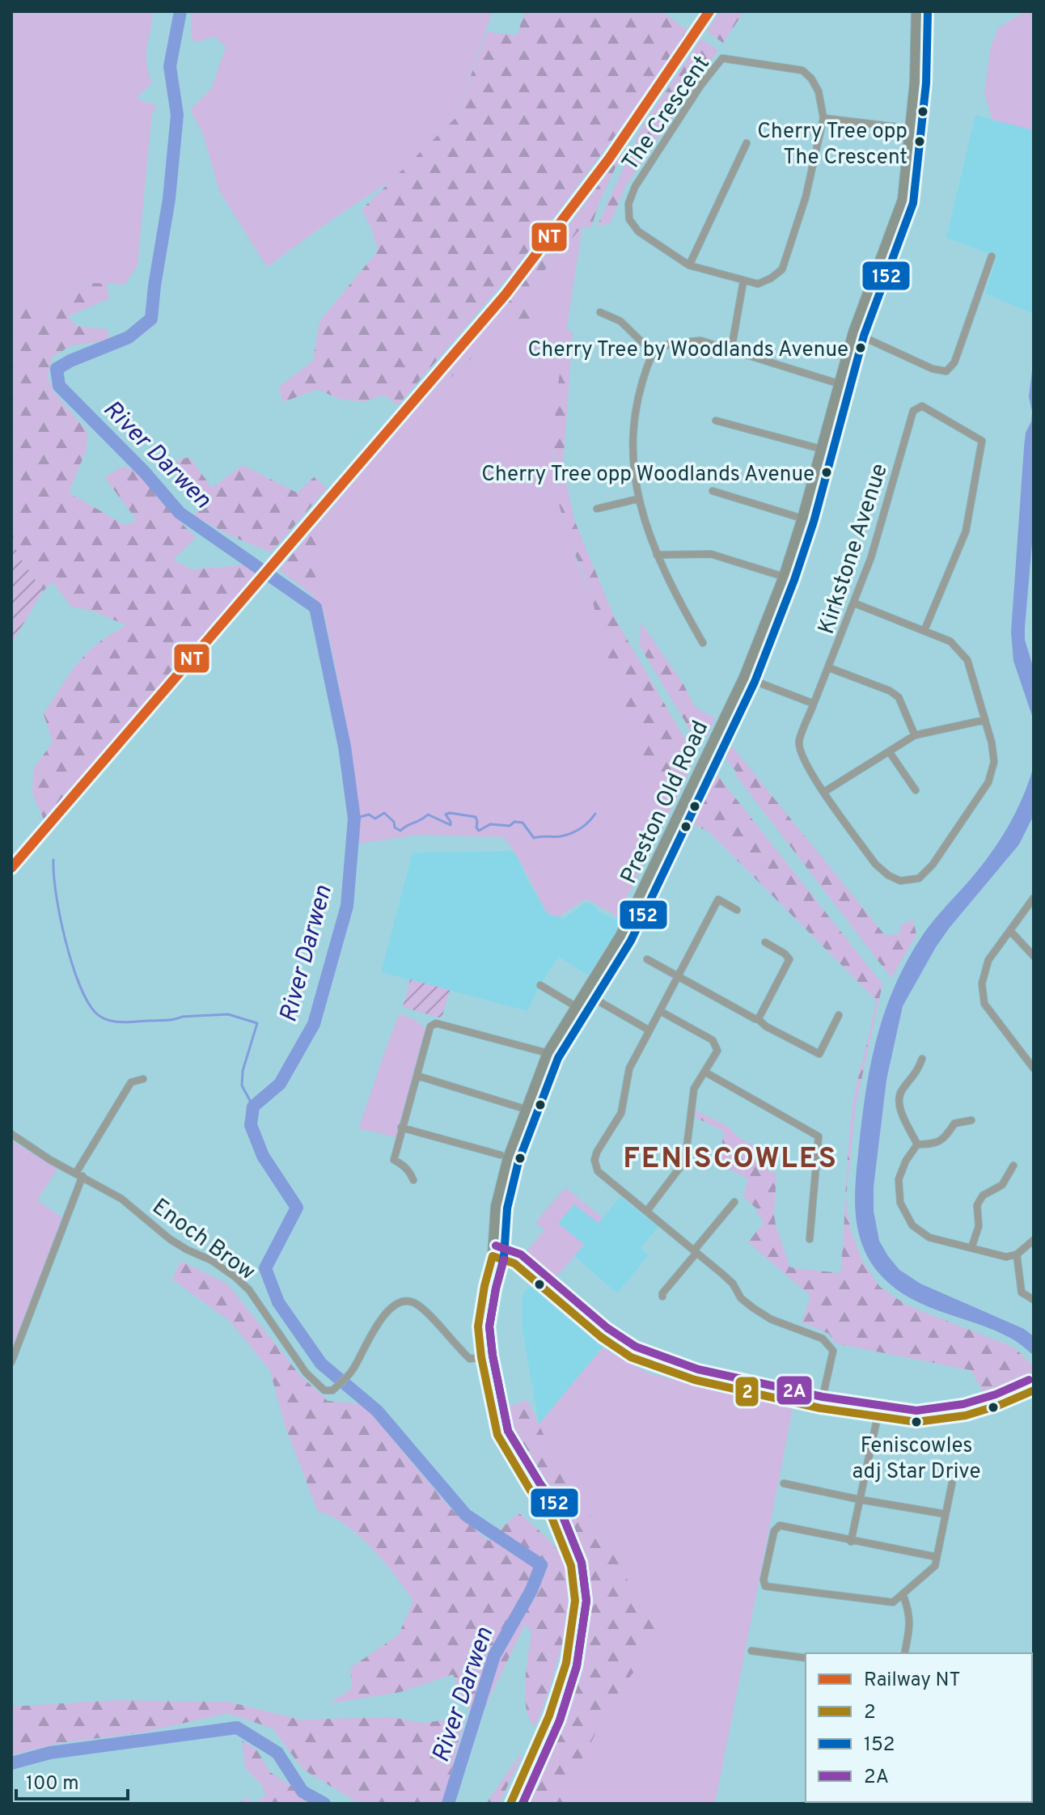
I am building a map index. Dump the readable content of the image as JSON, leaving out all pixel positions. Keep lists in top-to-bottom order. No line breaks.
{"streets":{"main road":["Preston Old Road"],"street":["The Crescent","Kirkstone Avenue","Enoch Brow"]},"crossings":[["Preston Old Road","Enoch Brow"]],"districts":["FENISCOWLES"],"water":["River Darwen"],"places":["Cherry Tree opp The Crescent","Cherry Tree by Woodlands Avenue","Cherry Tree opp Woodlands Avenue","Feniscowles adj Star Drive"],"lines":["rail line NT","transit line 152","transit line 2A","transit line 2"],"legend":["Railway NT","2","152","2A"],"scale_bar":"100 m"}
